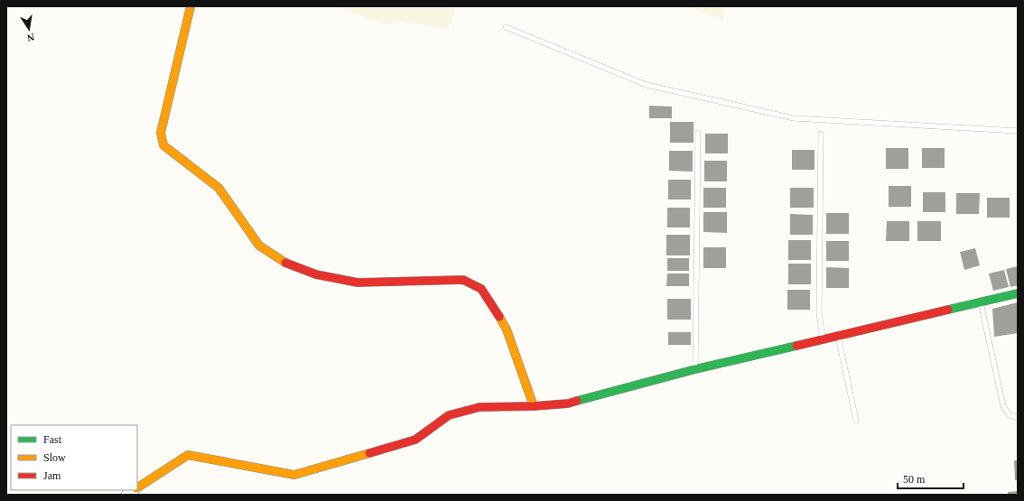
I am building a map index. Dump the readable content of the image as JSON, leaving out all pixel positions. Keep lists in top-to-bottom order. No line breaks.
{"legend":["Fast","Slow","Jam"],"scale_bar":"50 m","north":"bottom"}
